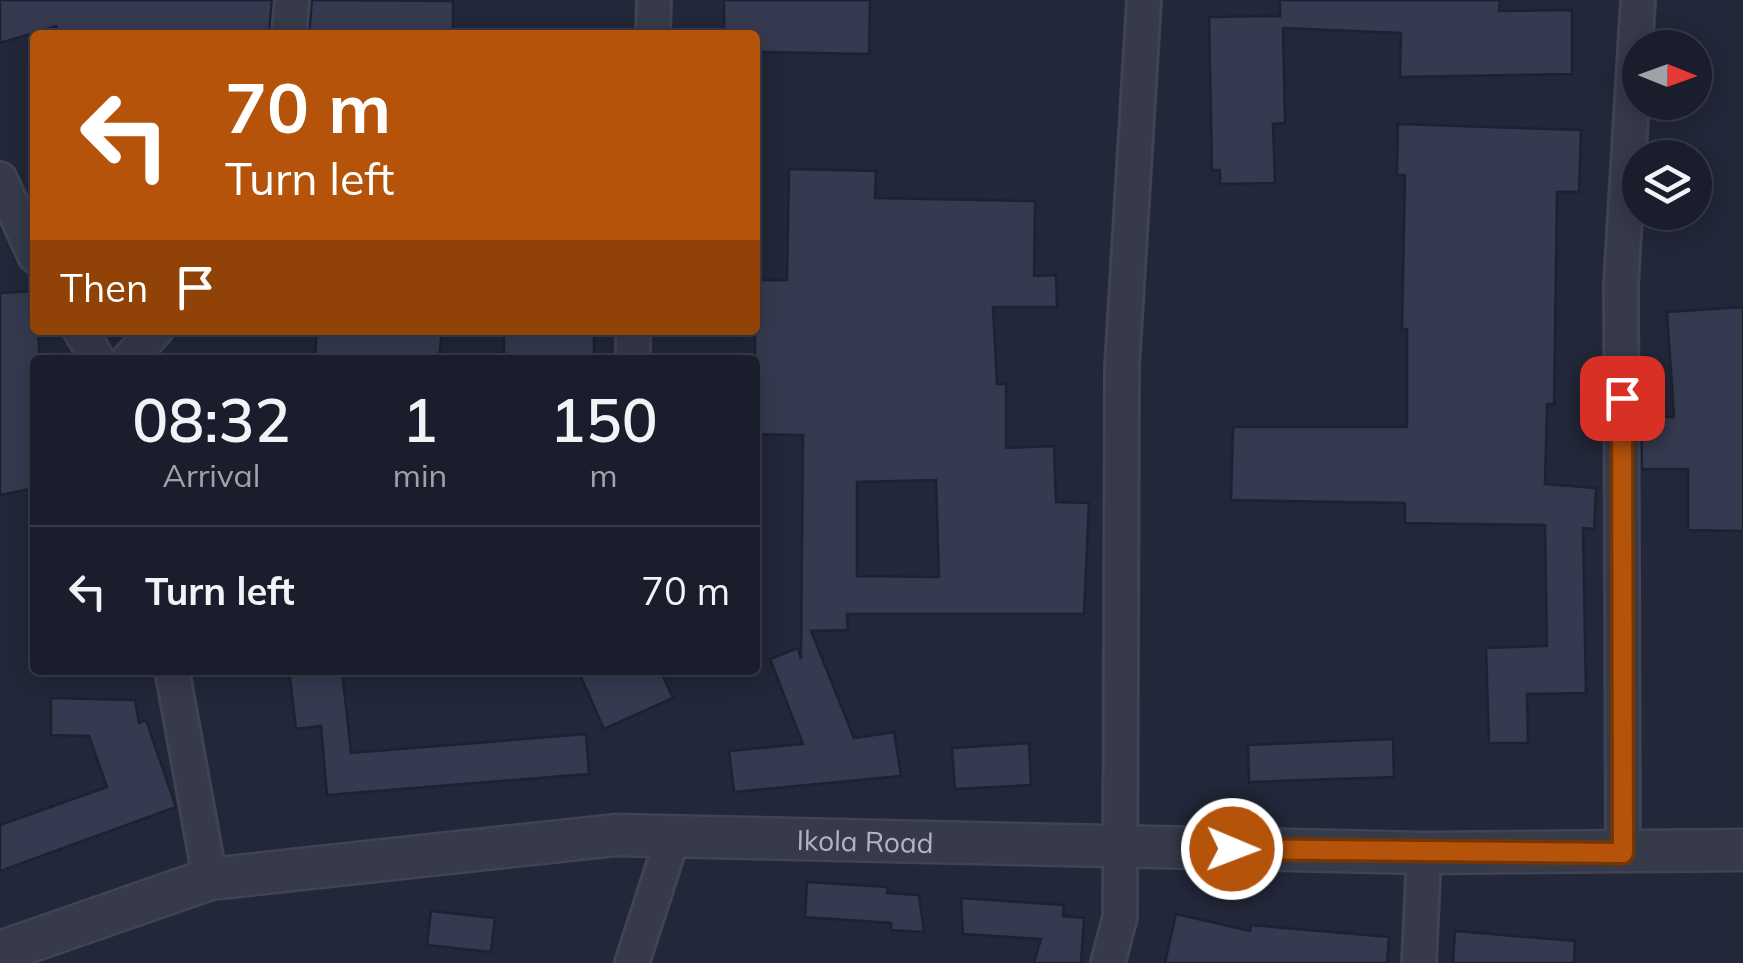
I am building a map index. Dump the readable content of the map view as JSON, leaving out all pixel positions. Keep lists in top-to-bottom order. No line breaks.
{"streets":{"street":["Ikola Road"]},"north":"right","page":{"turn":["70 m","Turn left"],"then":"Then","eta":["08:32","Arrival","1","min","150","m"],"list":[{"name":"Turn left","value":"70 m"}]}}
